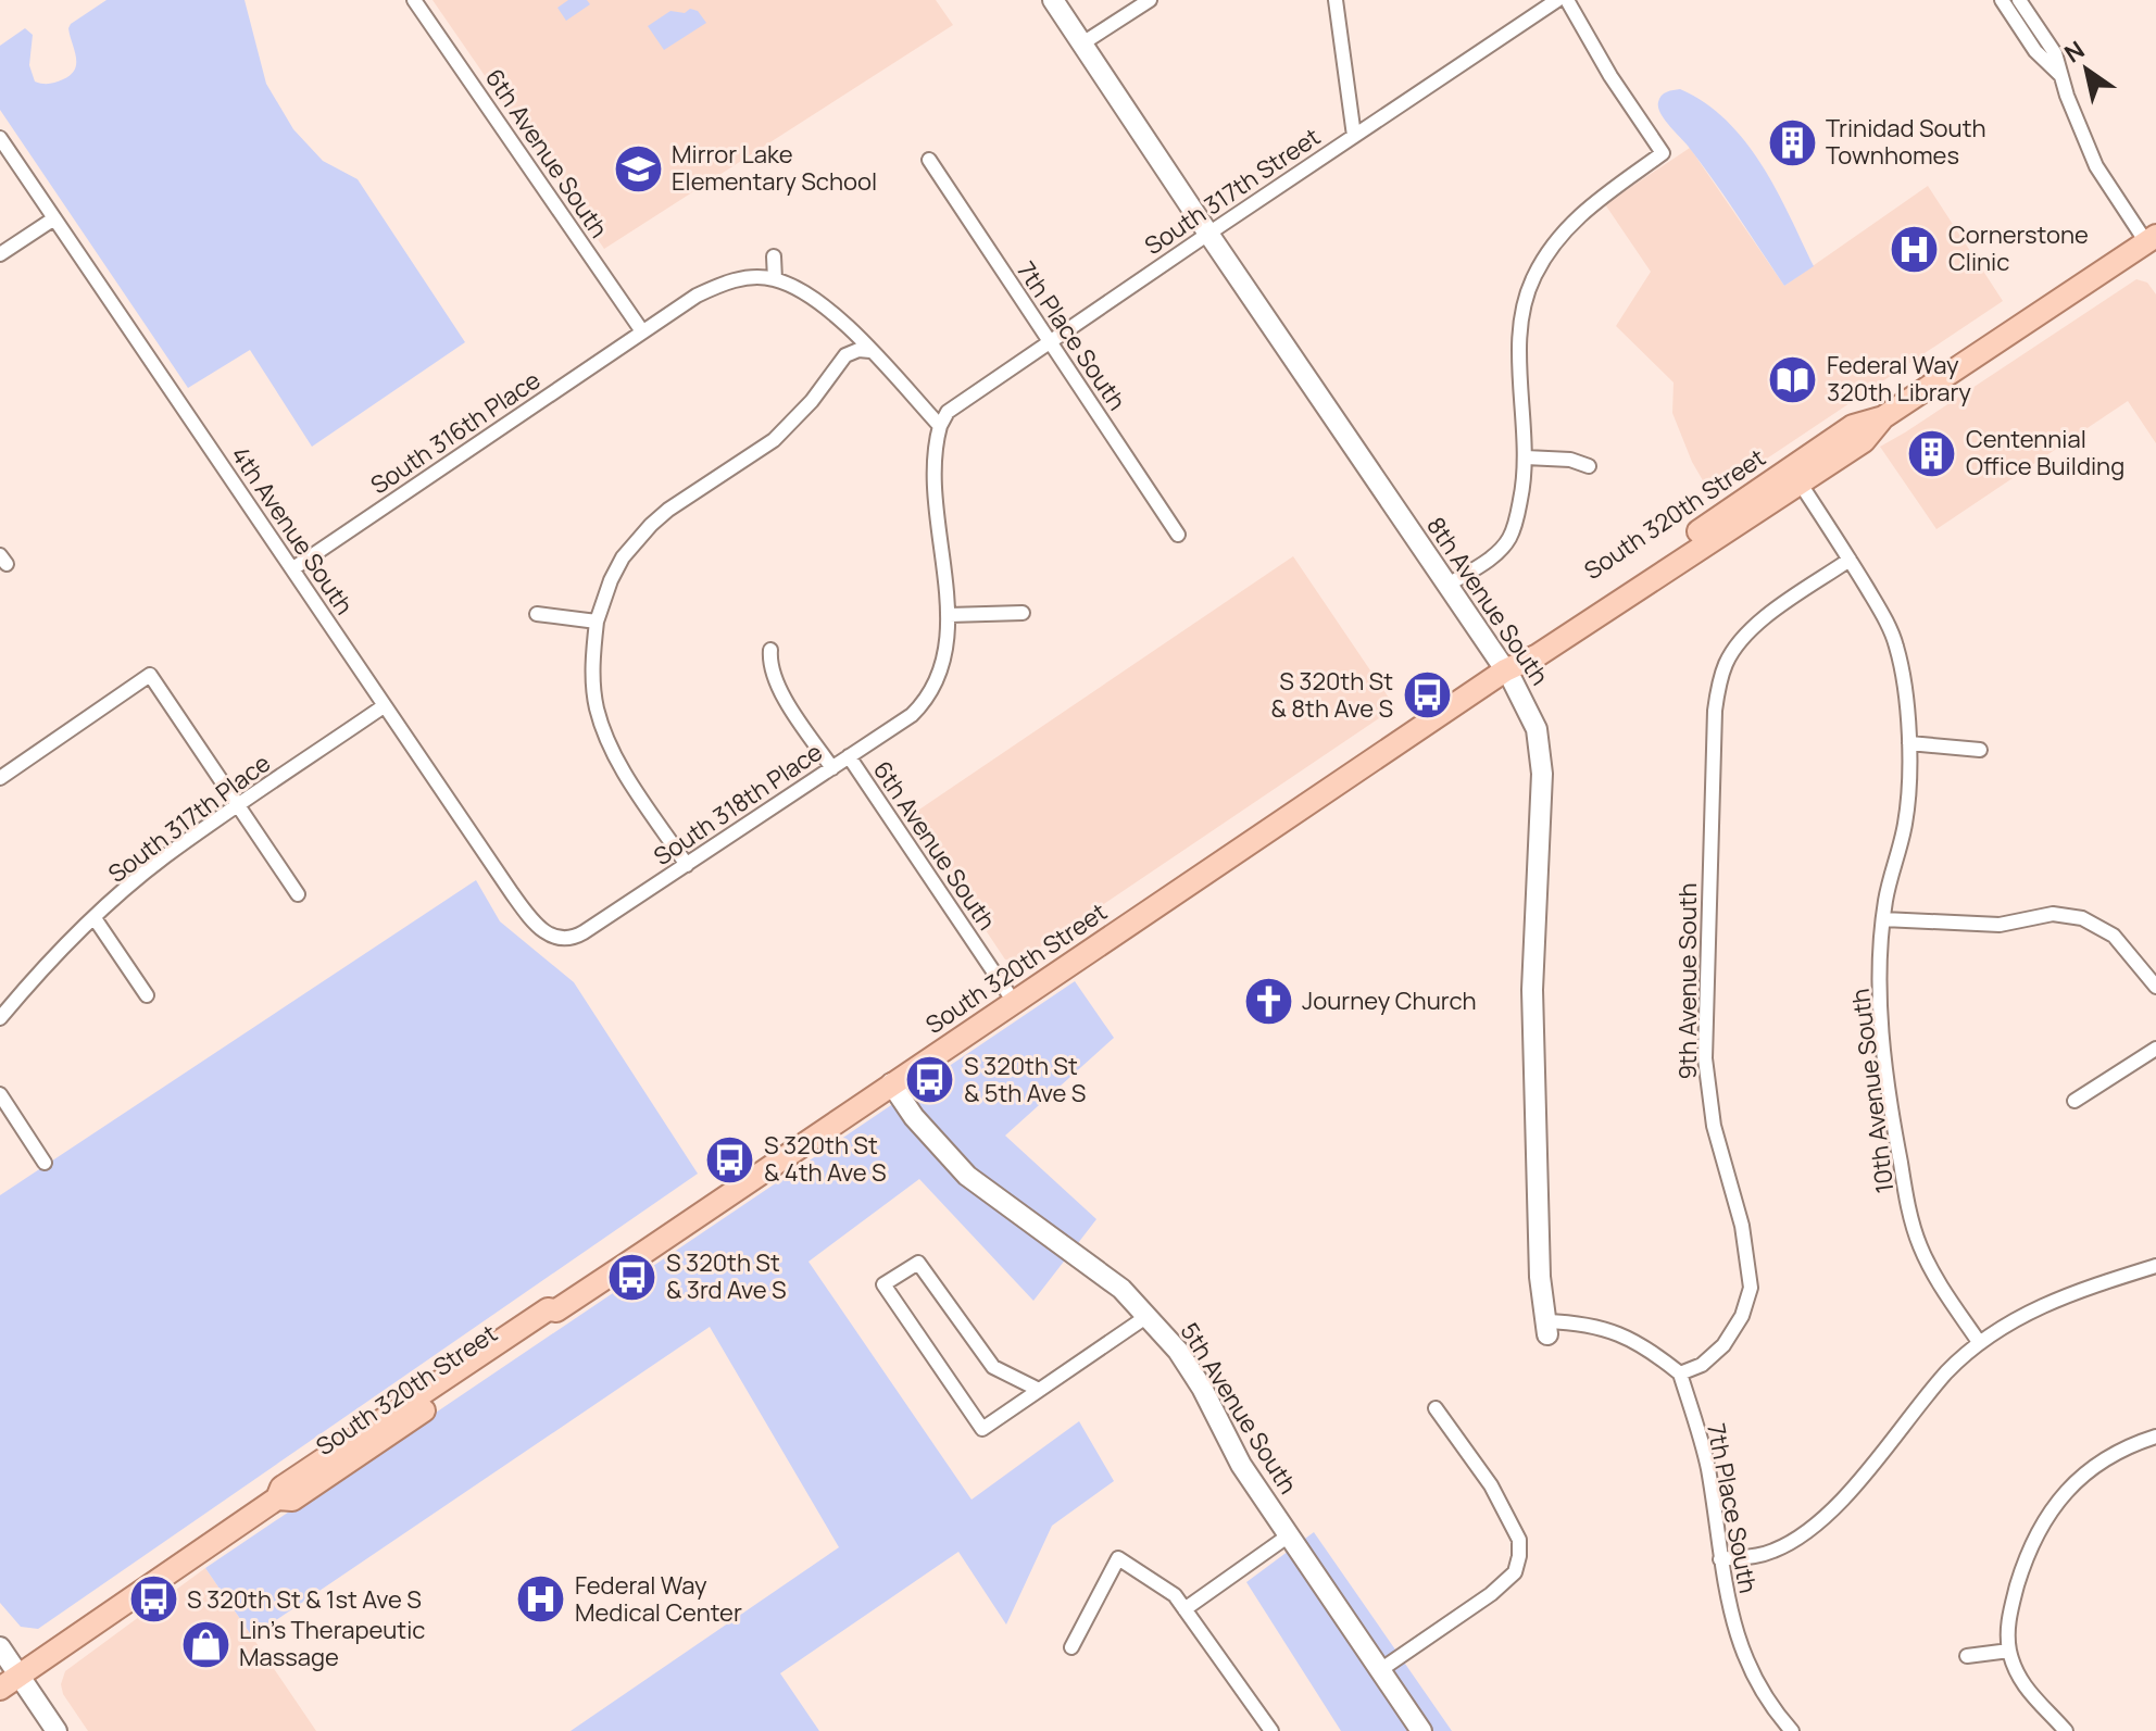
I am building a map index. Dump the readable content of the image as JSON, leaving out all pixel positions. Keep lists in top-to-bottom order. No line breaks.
{"streets":{"main road":["South 320th Street"],"street":["6th Avenue South","South 317th Street","7th Place South","South 316th Place","4th Avenue South","8th Avenue South","South 318th Place","South 317th Place","9th Avenue South","10th Avenue South","5th Avenue South"]},"crossings":[["6th Avenue South","South 316th Place"],["6th Avenue South","South 320th Street"],["6th Avenue South","South 318th Place"],["South 317th Street","7th Place South"],["South 317th Street","8th Avenue South"],["7th Place South","9th Avenue South"],["South 316th Place","4th Avenue South"],["South 320th Street","8th Avenue South"],["South 320th Street","10th Avenue South"],["South 320th Street","5th Avenue South"],["4th Avenue South","South 318th Place"],["4th Avenue South","South 317th Place"],["9th Avenue South","10th Avenue South"]],"places":{"building":["Trinidad South Townhomes","Centennial Office Building"],"school or university":["Mirror Lake Elementary School"],"hospital":["Cornerstone Clinic","Federal Way Medical Center"],"library":["Federal Way 320th Library"],"bus stop":["S 320th St & 8th Ave S","S 320th St & 5th Ave S","S 320th St & 4th Ave S","S 320th St & 3rd Ave S","S 320th St & 1st Ave S"],"church":["Journey Church"],"shop":["Lin's Therapeutic Massage"]},"north":"top left"}
